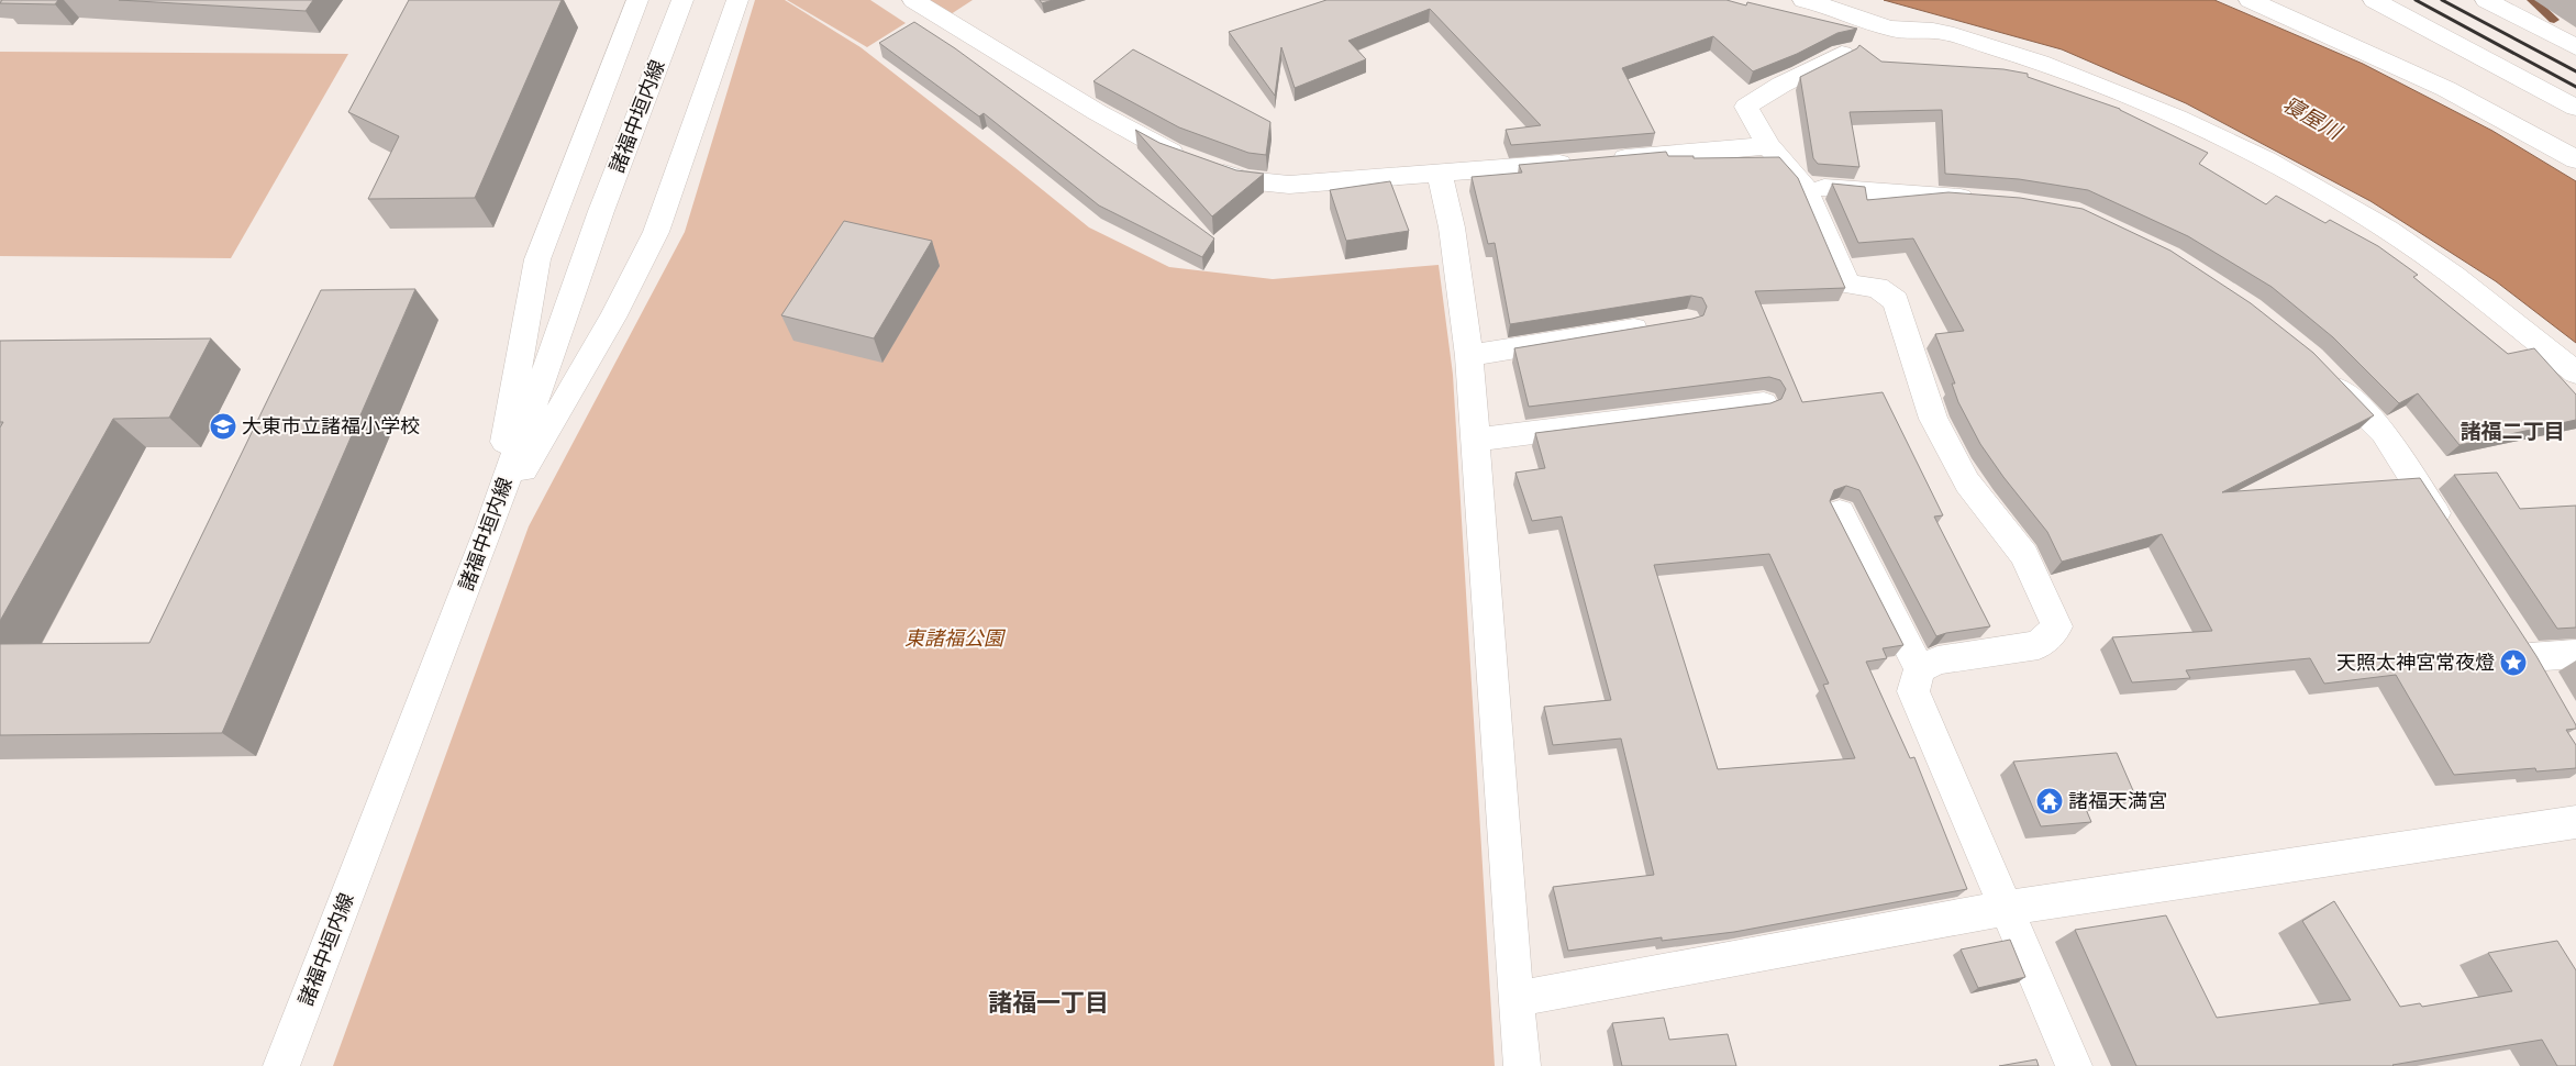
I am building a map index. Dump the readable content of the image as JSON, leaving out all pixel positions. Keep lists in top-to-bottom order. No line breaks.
{"streets":{"street":["諸福中垣内線"]},"districts":["諸福二丁目","諸福一丁目"],"water":["寝屋川"],"parks":["東諸福公園"],"places":{"school or university":["大東市立諸福小学校"],"place":["天照太神宮常夜燈"],"temple":["諸福天満宮"]}}
